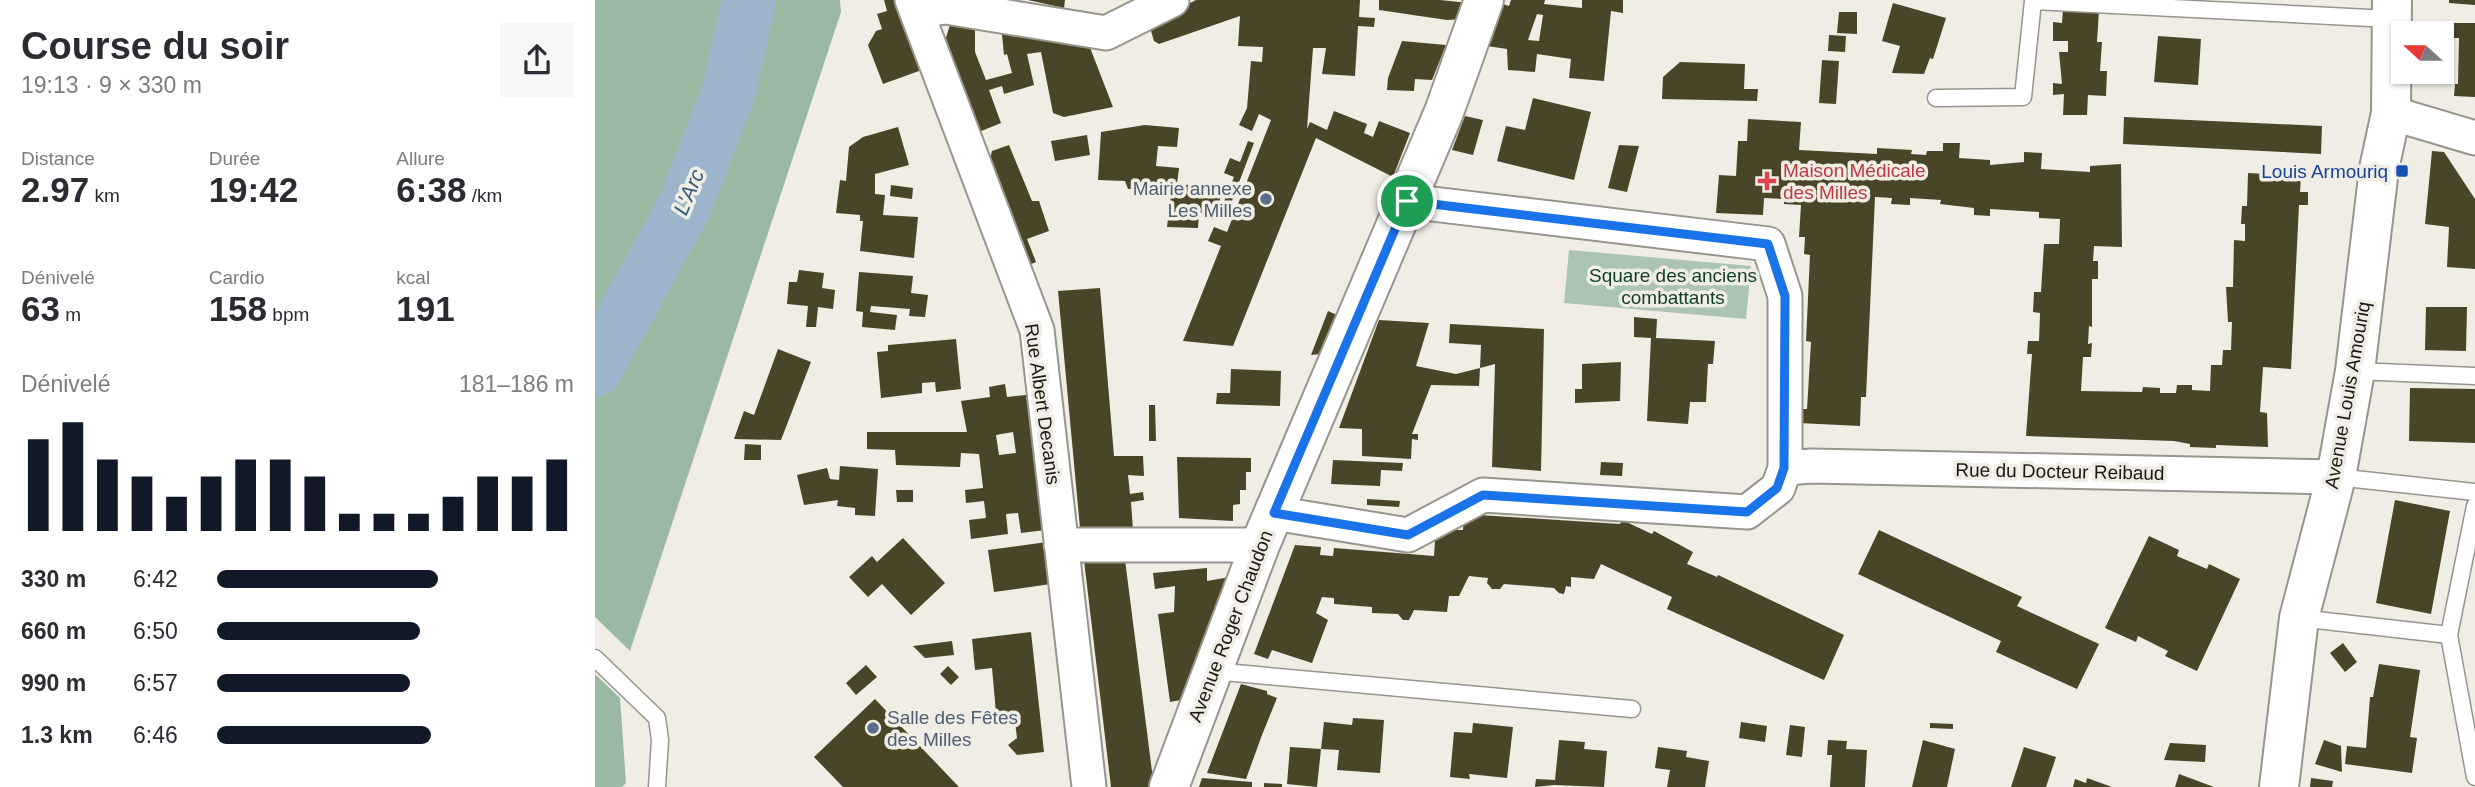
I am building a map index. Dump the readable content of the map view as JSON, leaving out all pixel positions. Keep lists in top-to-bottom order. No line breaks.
{"streets":{"street":["Avenue Louis Amouriq","Rue Albert Decanis","Rue du Docteur Reibaud","Avenue Roger Chaudon"]},"crossings":[["Avenue Louis Amouriq","Rue du Docteur Reibaud"]],"water":["L'Arc"],"parks":["Square des anciens combattants"],"places":{"transit":["Louis Armouriq"],"health":["Maison Médicale des Milles"],"other":["Mairie annexe Les Milles","Salle des Fêtes des Milles"]},"north":"left","page":{"heading":["Course du soir","19:13 · 9 × 330 m"],"stats":[["Distance","2.97 km"],["Durée","19:42"],["Allure","6:38 /km"],["Dénivelé","63 m"],["Cardio","158 bpm"],["kcal","191"]],"chart":["Dénivelé","181–186 m"],"list":[{"name":"330 m","note":"6:42"},{"name":"660 m","note":"6:50"},{"name":"990 m","note":"6:57"},{"name":"1.3 km","note":"6:46"}]}}
